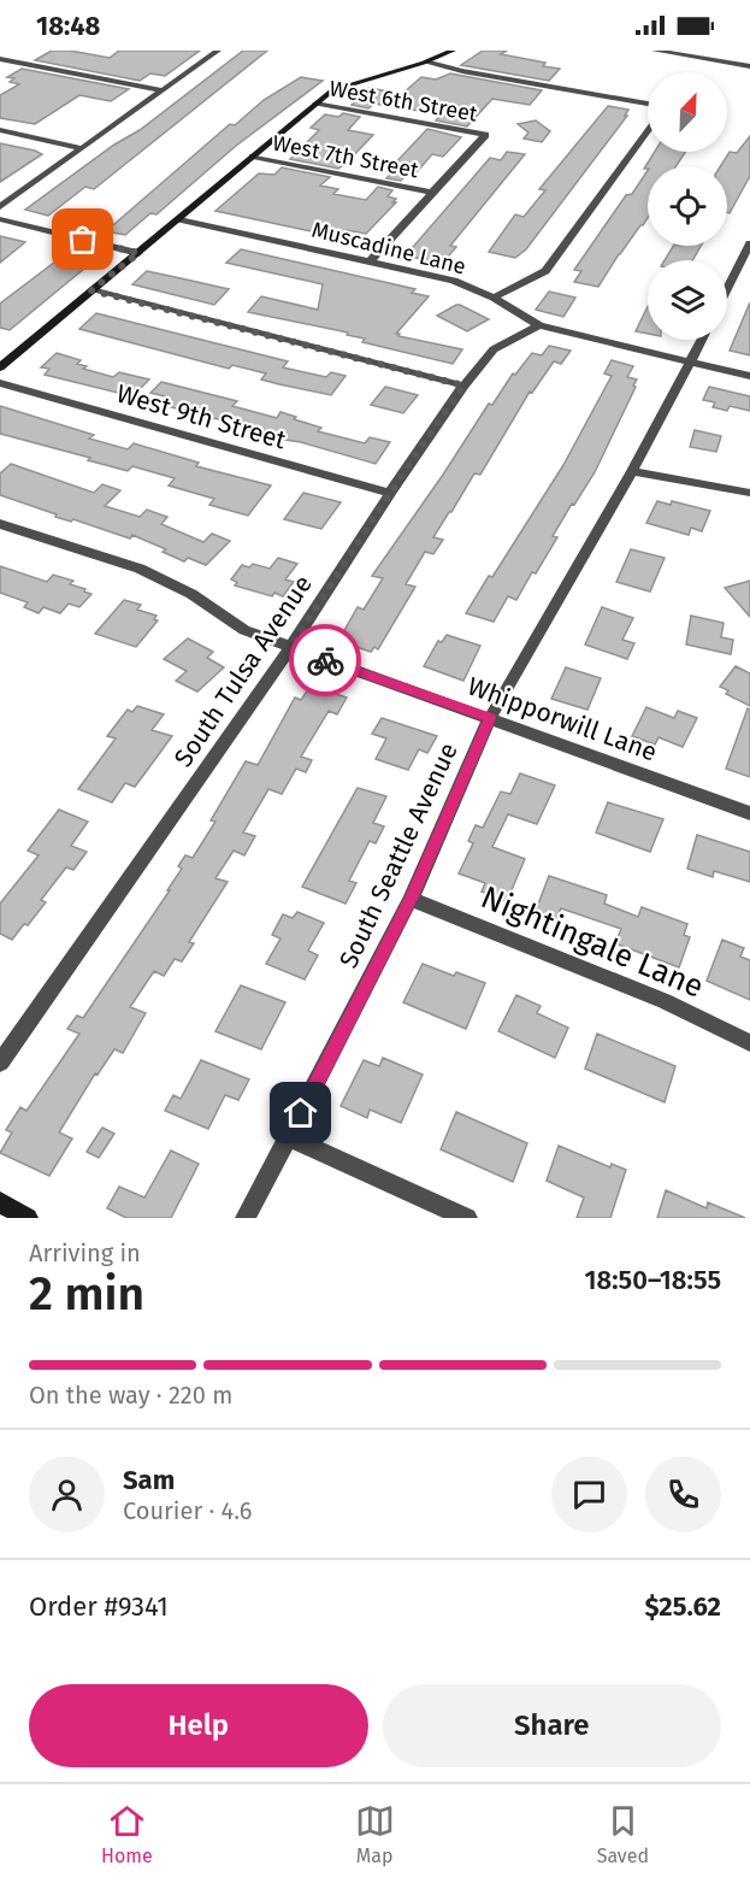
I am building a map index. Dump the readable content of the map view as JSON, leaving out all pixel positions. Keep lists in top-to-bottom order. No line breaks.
{"streets":{"street":["West 6th Street","West 7th Street","Muscadine Lane","West 9th Street","South Tulsa Avenue","Whipporwill Lane","South Seattle Avenue","Nightingale Lane"]},"crossings":[["West 6th Street","West 7th Street"],["Muscadine Lane","South Tulsa Avenue"],["Muscadine Lane","South Seattle Avenue"],["West 9th Street","South Tulsa Avenue"],["South Tulsa Avenue","Whipporwill Lane"],["Whipporwill Lane","South Seattle Avenue"],["South Seattle Avenue","Nightingale Lane"]],"north":"top right","page":{"status":"18:48","heading":["2 min","Arriving in","18:50–18:55"],"panel":["Sam","Courier · 4.6","Order #9341","$25.62"],"bar":"On the way · 220 m","buttons":["Help","Share"],"tabs":["Home","Map","Saved"]}}
